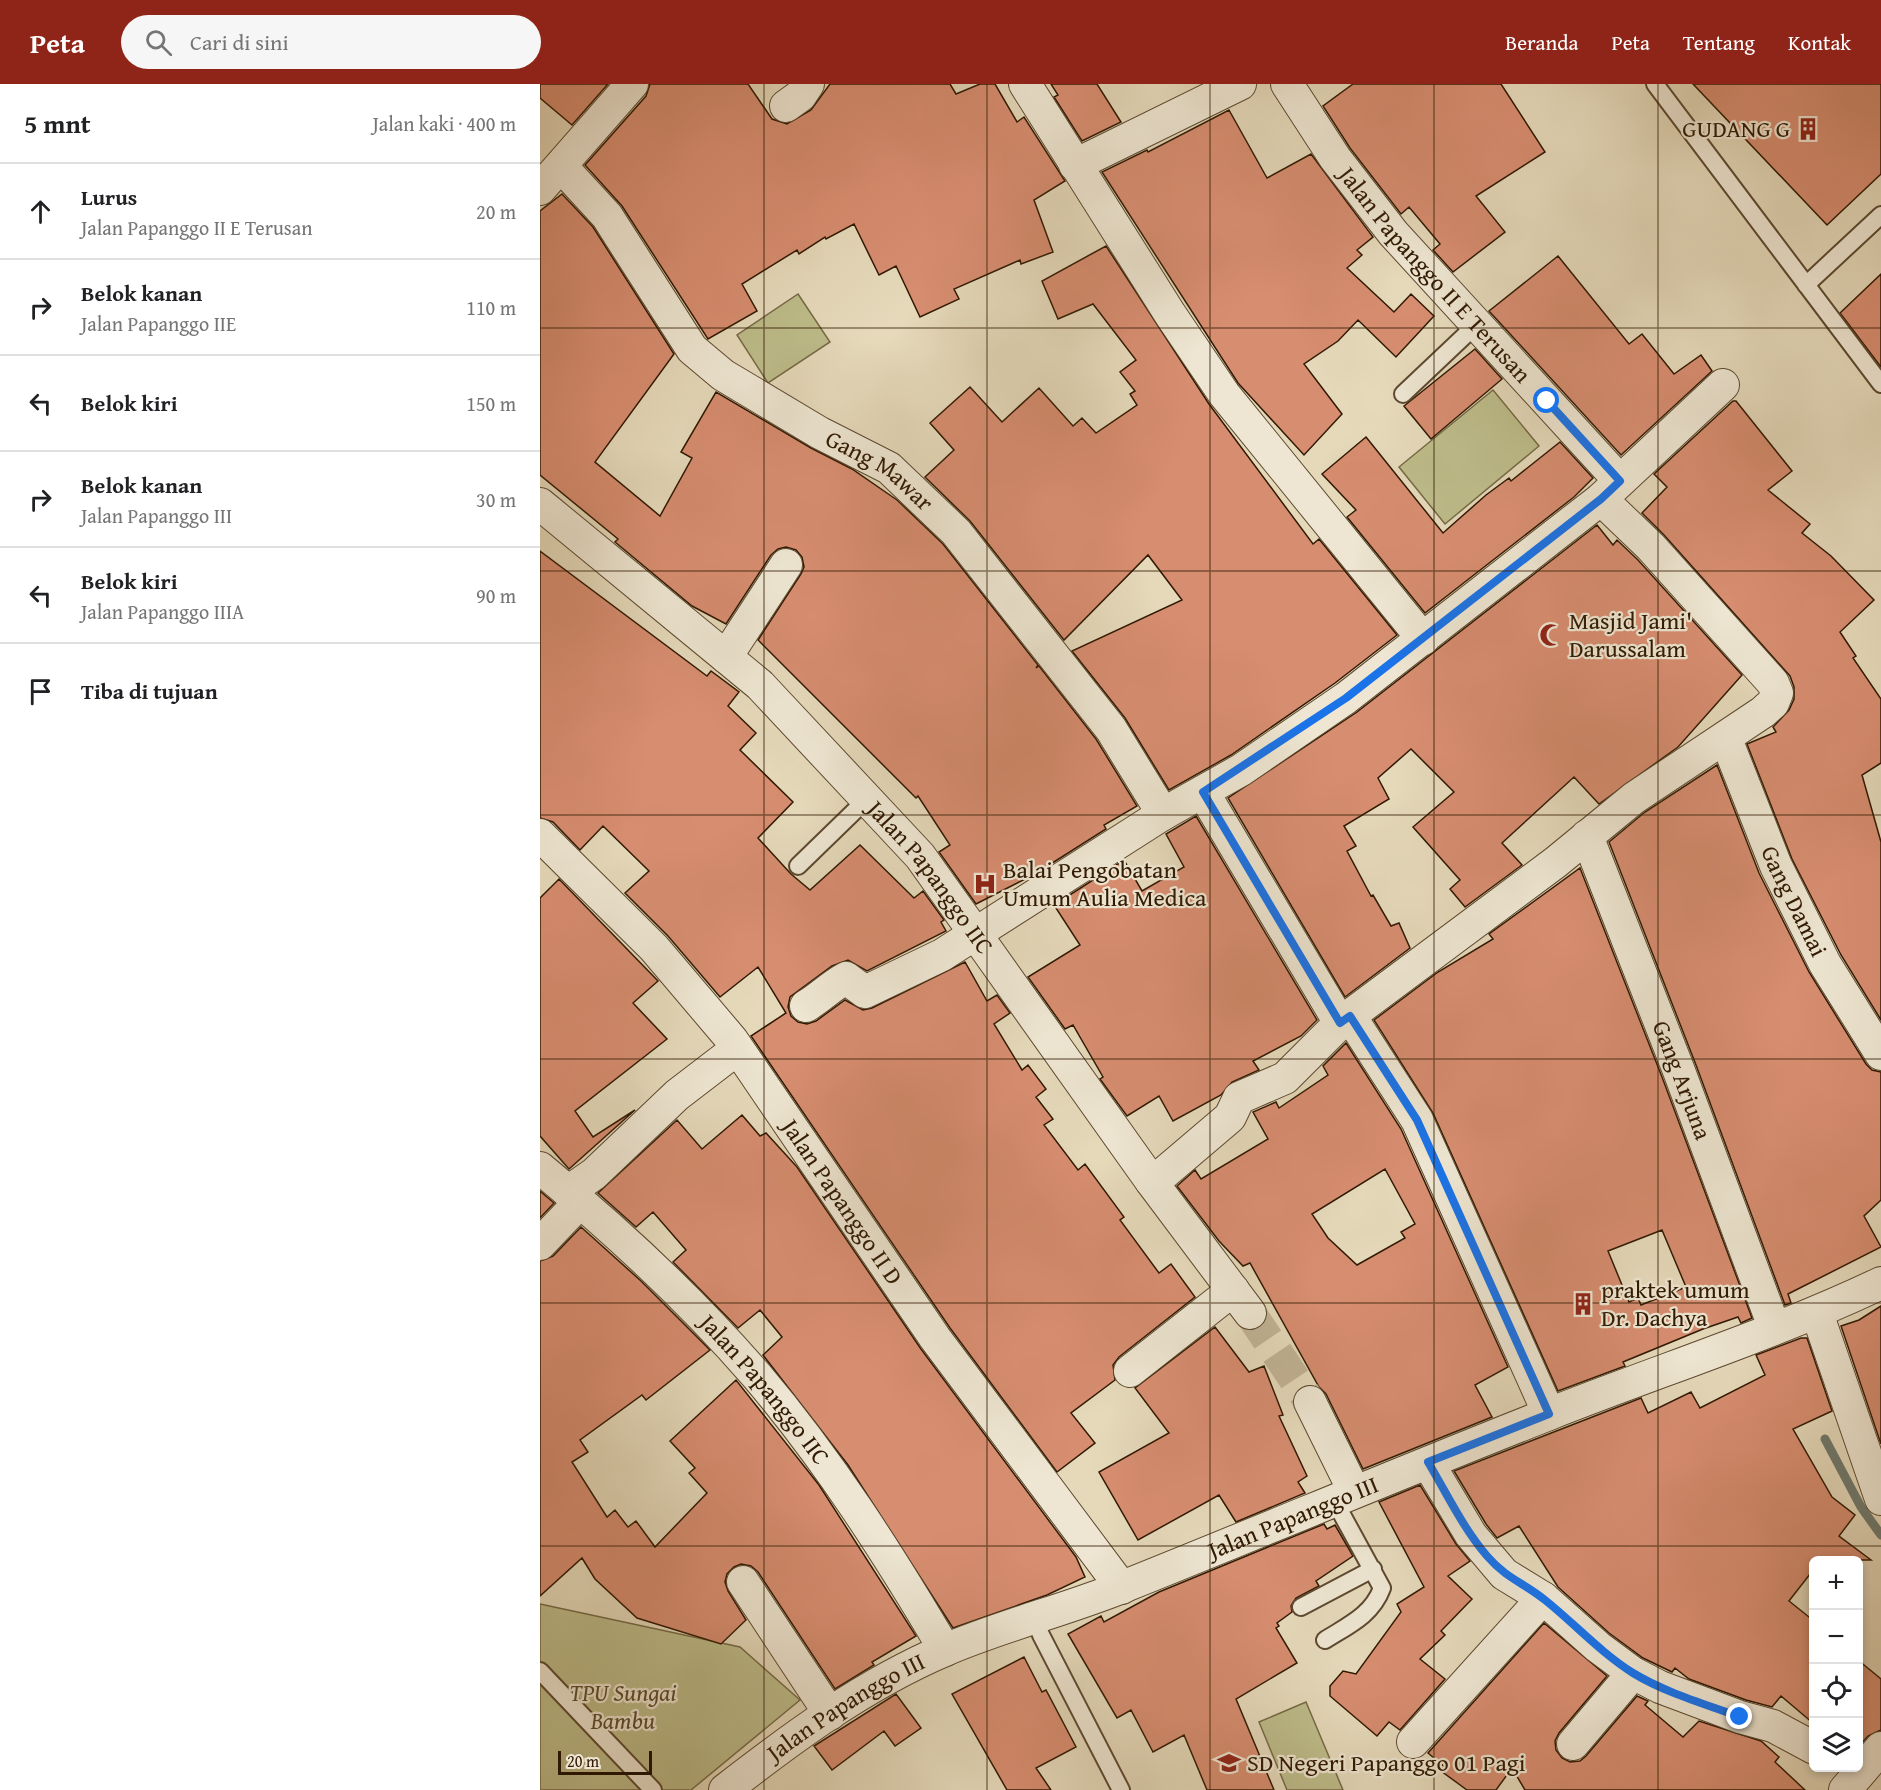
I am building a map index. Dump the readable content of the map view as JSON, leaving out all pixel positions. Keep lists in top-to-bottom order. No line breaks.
{"streets":{"street":["Jalan Papanggo II E Terusan","Gang Mawar","Jalan Papanggo IIC","Gang Damai","Gang Arjuna","Jalan Papanggo II D","Jalan Papanggo III"]},"crossings":[["Jalan Papanggo II E Terusan","Gang Damai"],["Jalan Papanggo IIC","Jalan Papanggo III"],["Gang Arjuna","Jalan Papanggo III"],["Jalan Papanggo II D","Jalan Papanggo III"]],"parks":["TPU Sungai Bambu"],"places":{"building":["GUDANG G","praktek umum Dr. Dachya"],"mosque":["Masjid Jami' Darussalam"],"hospital":["Balai Pengobatan Umum Aulia Medica"],"school or university":["SD Negeri Papanggo 01 Pagi"]},"scale_bar":"20 m","page":{"header":"Peta","search":"Cari di sini","nav":["Beranda","Peta","Tentang","Kontak"],"heading":["5 mnt","Jalan kaki · 400 m"],"list":[["Lurus","Jalan Papanggo II E Terusan","20 m"],["Belok kanan","Jalan Papanggo IIE","110 m"],["Belok kiri","150 m"],["Belok kanan","Jalan Papanggo III","30 m"],["Belok kiri","Jalan Papanggo IIIA","90 m"],"Tiba di tujuan"],"map_buttons":["+","−"],"scale":"20 m"}}
